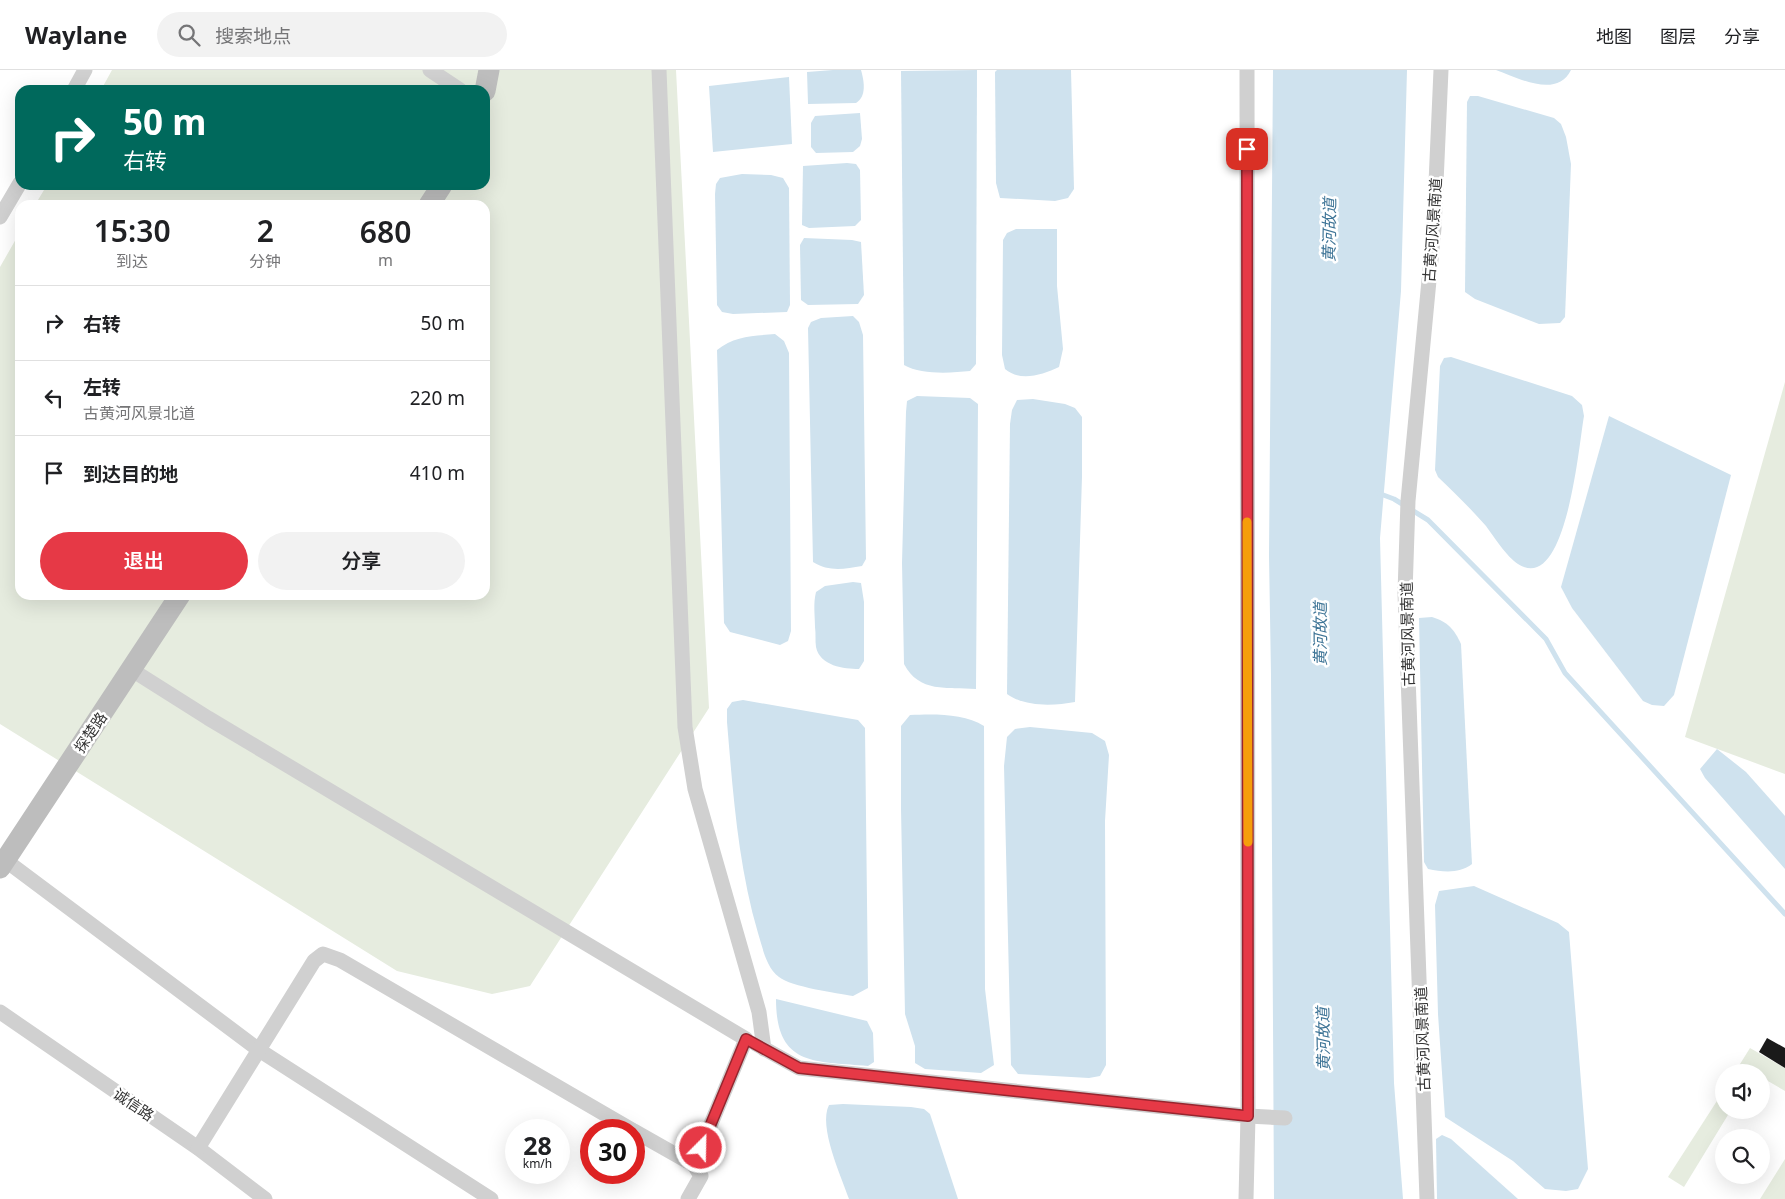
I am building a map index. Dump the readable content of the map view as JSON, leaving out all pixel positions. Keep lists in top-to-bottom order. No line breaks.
{"streets":{"main road":["探楚路"],"street":["古黄河风景南道","诚信路"]},"water":["黄河故道"],"page":{"header":"Waylane","search":"搜索地点","nav":["地图","图层","分享"],"turn":["50 m","右转"],"eta":["15:30","到达","2","分钟","680","m"],"list":[{"name":"右转","value":"50 m"},{"name":"左转","note":"古黄河风景北道","value":"220 m"},{"name":"到达目的地","value":"410 m"}],"buttons":["退出","分享"],"speed":"28 km/h","limit":"30"}}
